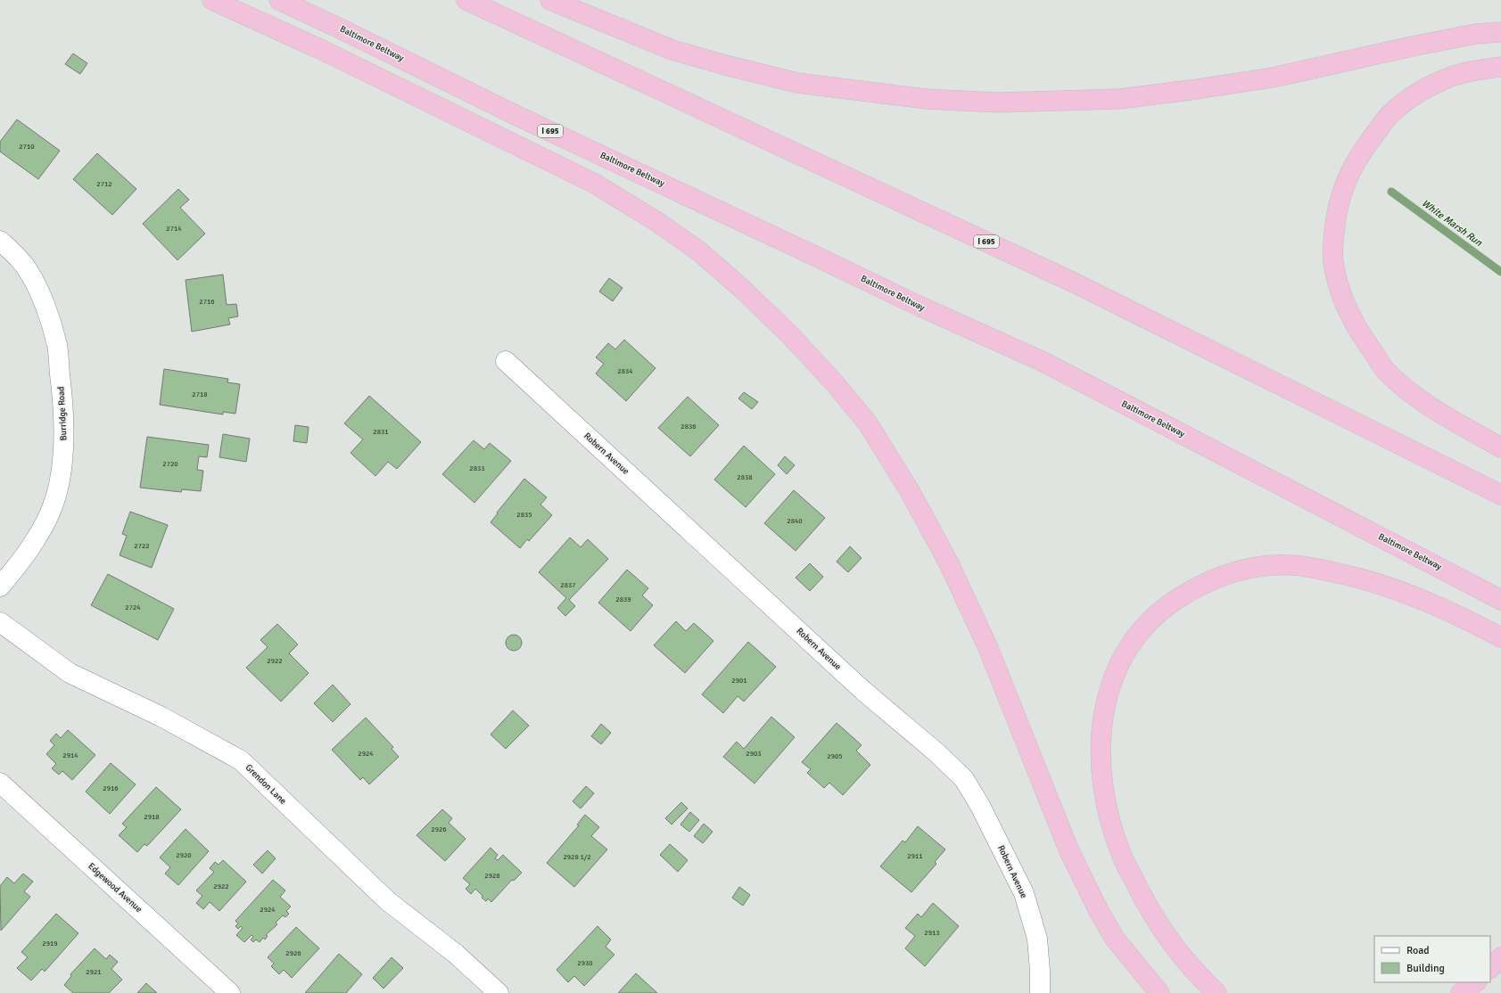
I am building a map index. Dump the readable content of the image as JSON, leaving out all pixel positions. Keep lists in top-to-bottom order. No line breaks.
{"streets":{"highway":["Baltimore Beltway","I 695"],"street":["Burridge Road","Robern Avenue","Grendon Lane","Edgewood Avenue"]},"water":["White Marsh Run"],"house_numbers":["2710","2712","2714","2716","2834","2718","2836","2831","2720","2833","2838","2835","2840","2722","2837","2839","2724","2922","2901","2924","2903","2914","2905","2916","2918","2926","2920","2911","2928 1/2","2928","2922","2924","2913","2919","2926","2930","2921"],"legend":["Road","Building"]}
